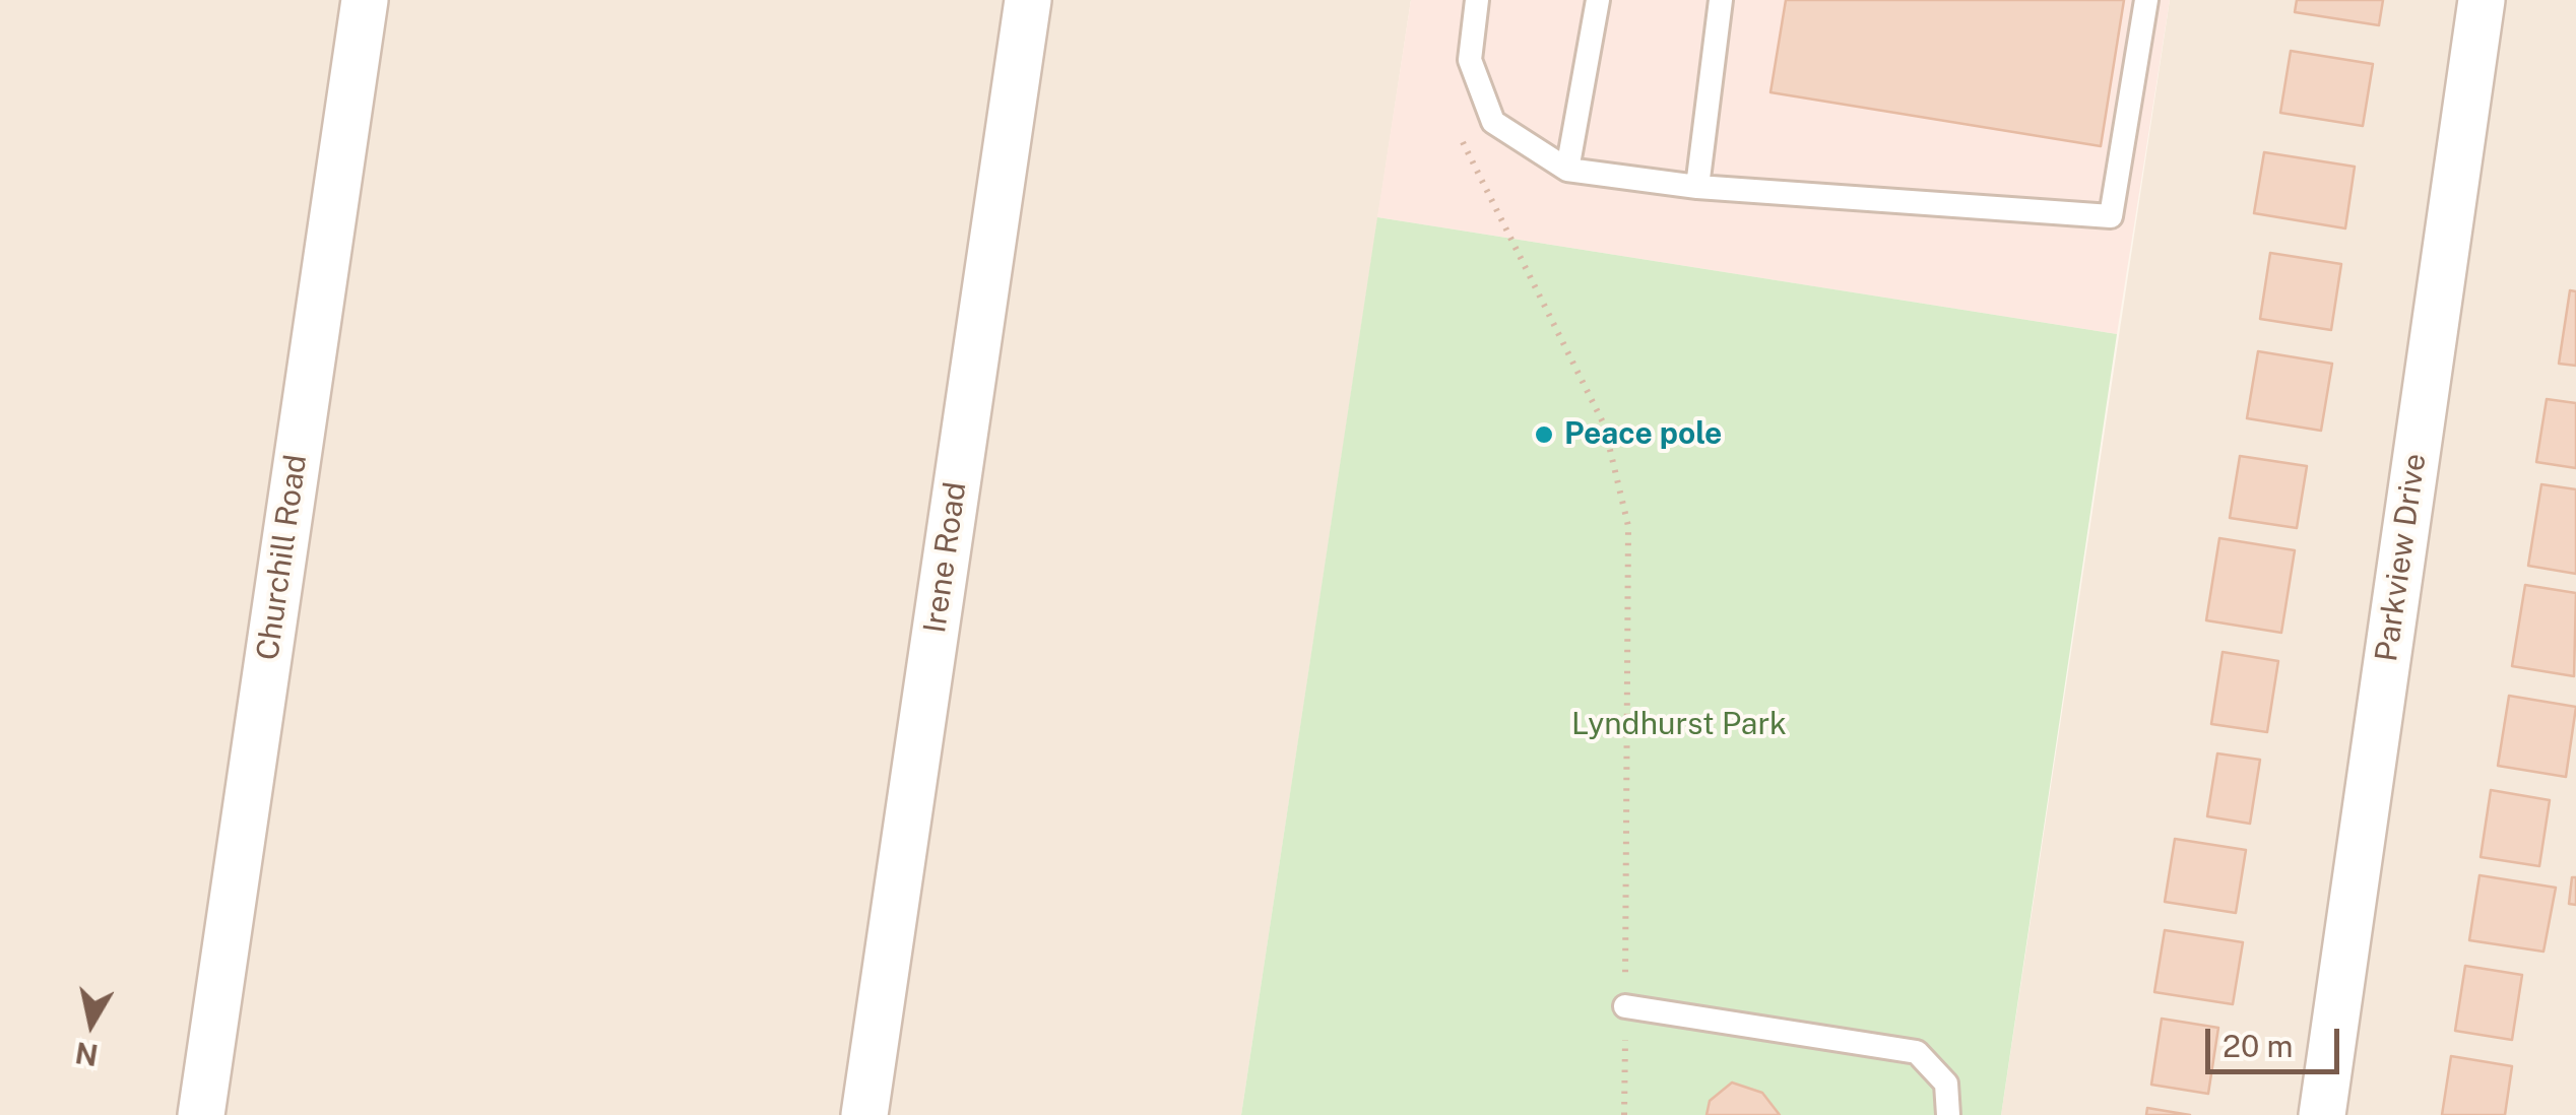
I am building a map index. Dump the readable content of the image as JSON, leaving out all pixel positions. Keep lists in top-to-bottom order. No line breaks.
{"streets":{"street":["Churchill Road","Irene Road","Parkview Drive"]},"parks":["Lyndhurst Park"],"places":["Peace pole"],"scale_bar":"20 m","north":"bottom"}
